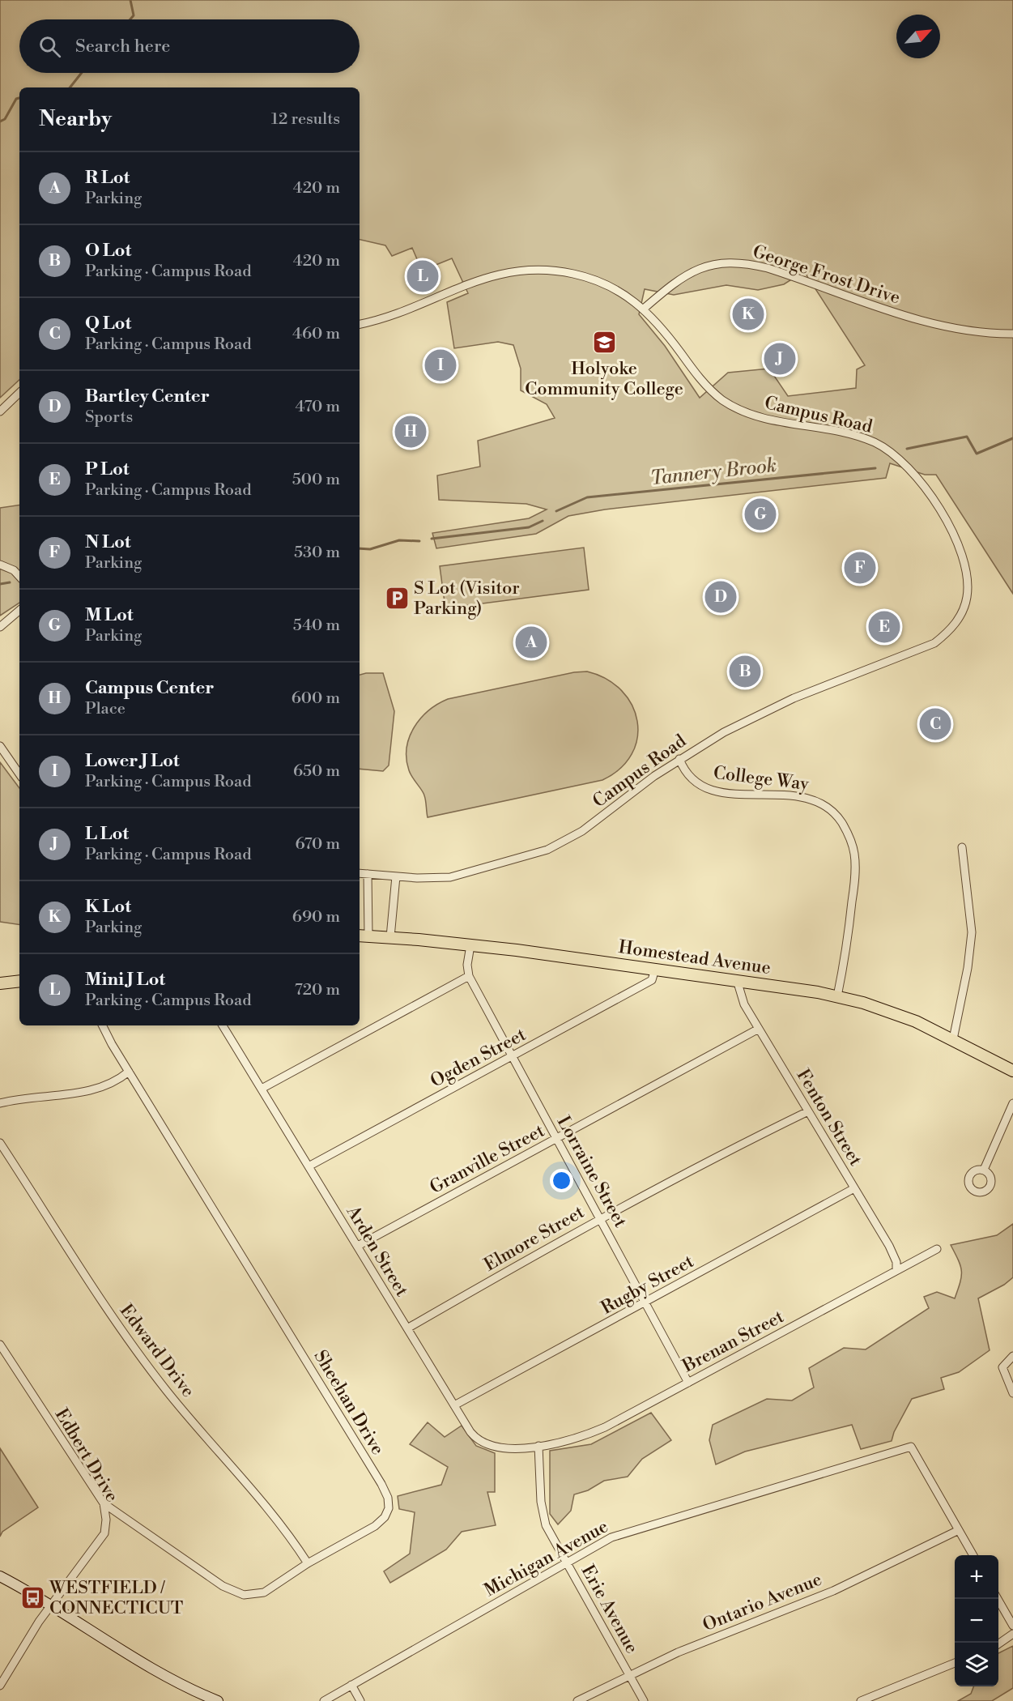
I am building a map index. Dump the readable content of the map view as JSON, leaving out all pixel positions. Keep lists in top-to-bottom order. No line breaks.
{"streets":{"main road":["Homestead Avenue"],"street":["George Frost Drive","Campus Road","College Way","Ogden Street","Fenton Street","Granville Street","Lorraine Street","Elmore Street","Arden Street","Rugby Street","Brenan Street","Edward Drive","Sheehan Drive","Edbert Drive","Michigan Avenue","Ontario Avenue","Erie Avenue"]},"crossings":[["George Frost Drive","Campus Road"],["Campus Road","College Way"],["College Way","Homestead Avenue"],["Homestead Avenue","Ogden Street"],["Homestead Avenue","Fenton Street"],["Ogden Street","Lorraine Street"],["Ogden Street","Arden Street"],["Fenton Street","Granville Street"],["Fenton Street","Elmore Street"],["Fenton Street","Rugby Street"],["Fenton Street","Brenan Street"],["Granville Street","Lorraine Street"],["Granville Street","Arden Street"],["Lorraine Street","Elmore Street"],["Lorraine Street","Rugby Street"],["Lorraine Street","Brenan Street"],["Elmore Street","Arden Street"],["Arden Street","Rugby Street"],["Arden Street","Brenan Street"],["Arden Street","Erie Avenue"],["Brenan Street","Erie Avenue"],["Edward Drive","Sheehan Drive"],["Sheehan Drive","Edbert Drive"],["Michigan Avenue","Ontario Avenue"],["Michigan Avenue","Erie Avenue"],["Ontario Avenue","Erie Avenue"]],"water":["Tannery Brook"],"places":{"school or university":["Holyoke Community College"],"parking":["S Lot (Visitor Parking)"],"bus stop":["WESTFIELD / CONNECTICUT"]},"north":"top right","page":{"search":"Search here","heading":["Nearby","12 results"],"list":[{"mark":"A","name":"R Lot","note":"Parking","value":"420 m"},{"mark":"B","name":"O Lot","note":"Parking · Campus Road","value":"420 m"},{"mark":"C","name":"Q Lot","note":"Parking · Campus Road","value":"460 m"},{"mark":"D","name":"Bartley Center","note":"Sports","value":"470 m"},{"mark":"E","name":"P Lot","note":"Parking · Campus Road","value":"500 m"},{"mark":"F","name":"N Lot","note":"Parking","value":"530 m"},{"mark":"G","name":"M Lot","note":"Parking","value":"540 m"},{"mark":"H","name":"Campus Center","note":"Place","value":"600 m"},{"mark":"I","name":"Lower J Lot","note":"Parking · Campus Road","value":"650 m"},{"mark":"J","name":"L Lot","note":"Parking · Campus Road","value":"670 m"},{"mark":"K","name":"K Lot","note":"Parking","value":"690 m"},{"mark":"L","name":"Mini J Lot","note":"Parking · Campus Road","value":"720 m"}],"pins":["L","K","J","I","H","G","F","D","E","A","B","C"],"map_buttons":["+","−"]}}
